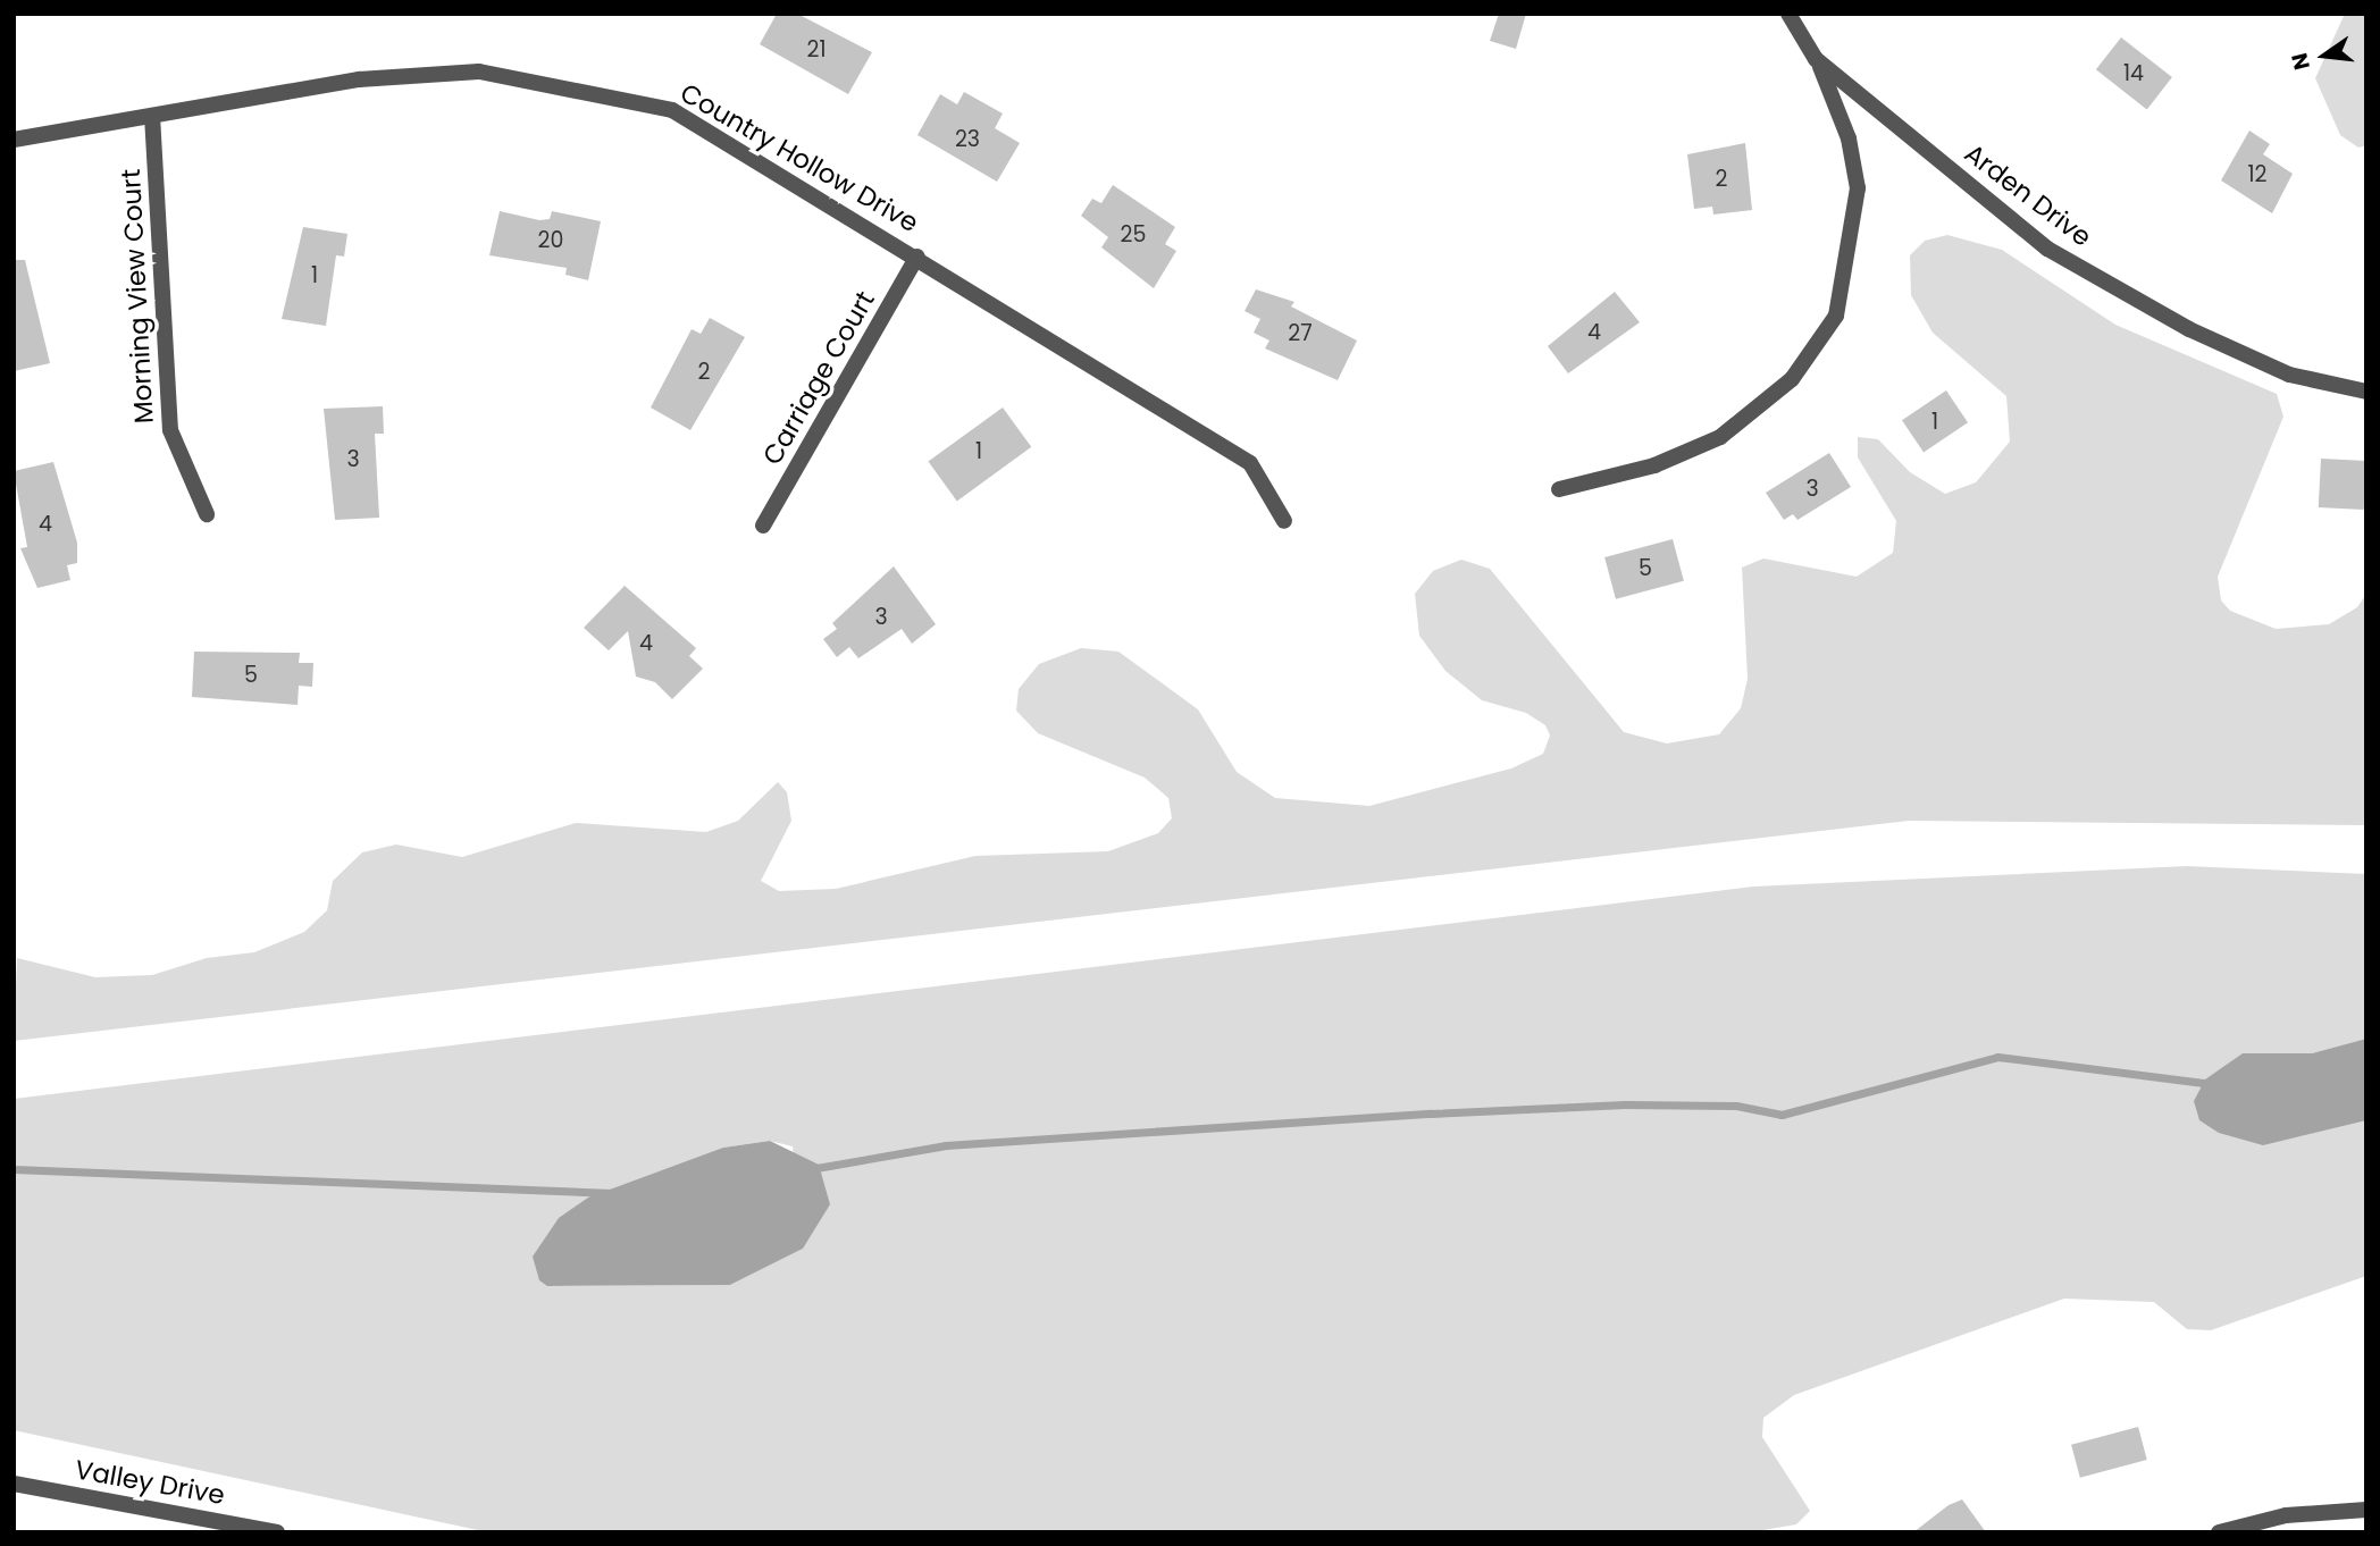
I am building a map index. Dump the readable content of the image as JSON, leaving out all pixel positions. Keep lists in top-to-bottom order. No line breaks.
{"streets":{"street":["Country Hollow Drive","Arden Drive","Morning View Court","Carriage Court","Valley Drive"]},"crossings":[["Country Hollow Drive","Morning View Court"],["Country Hollow Drive","Carriage Court"]],"house_numbers":["21","14","23","12","2","25","20","1","4","27","2","1","1","3","3","4","5","3","4","5"],"north":"left"}
